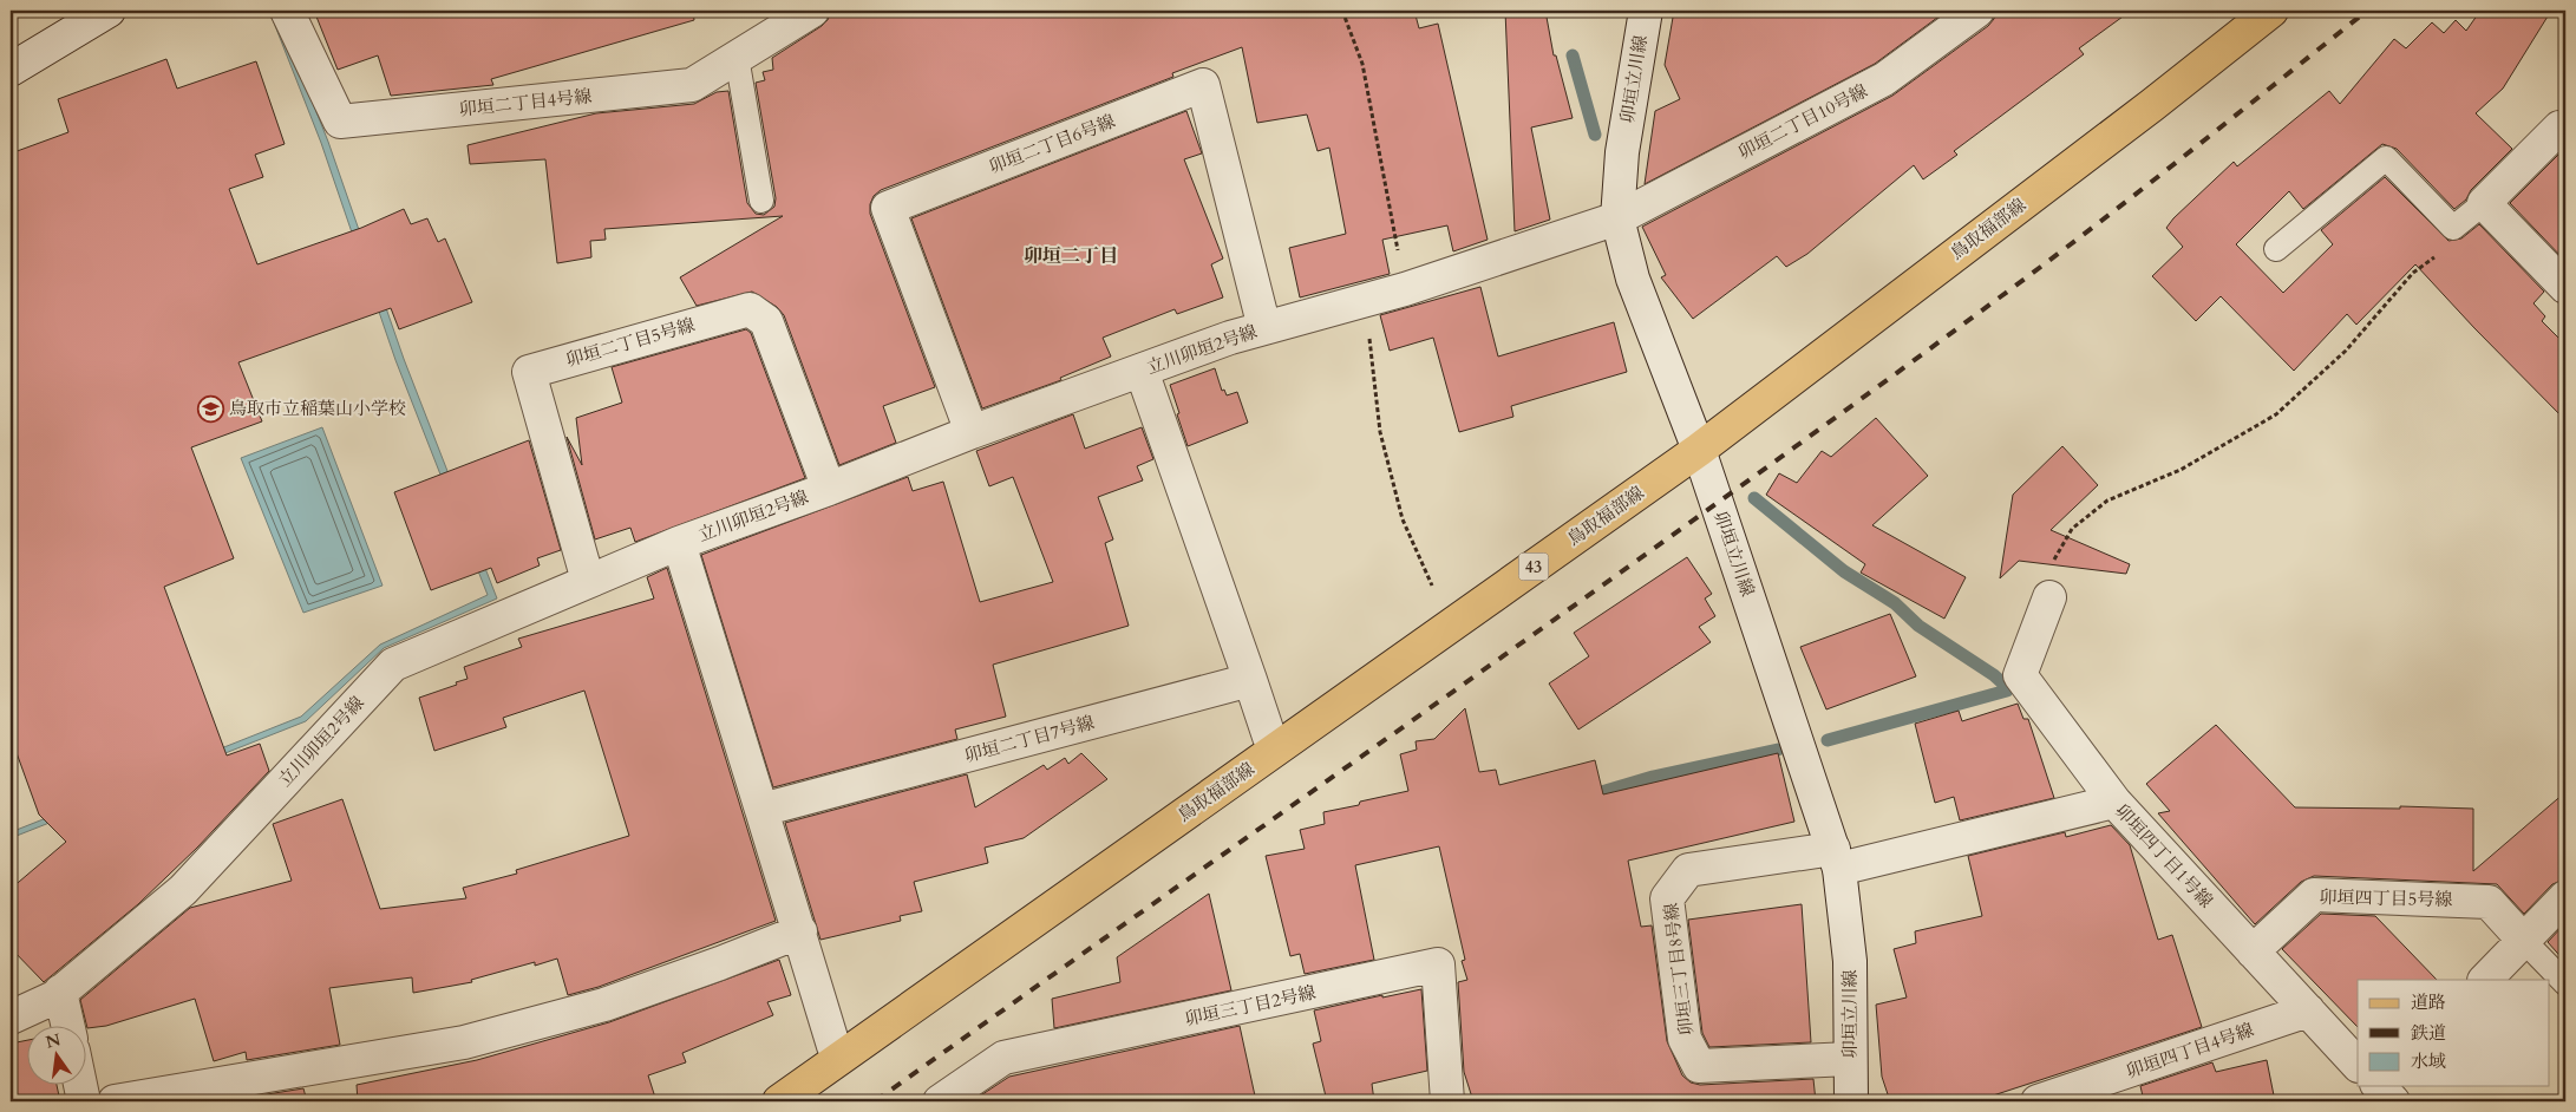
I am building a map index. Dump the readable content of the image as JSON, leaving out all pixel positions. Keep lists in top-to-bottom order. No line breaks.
{"streets":{"main road":["鳥取福部線","43"],"street":["卯垣立川線","卯垣二丁目4号線","卯垣二丁目10号線","卯垣二丁目6号線","卯垣二丁目5号線","立川卯垣2号線","卯垣二丁目7号線","卯垣四丁目1号線","卯垣四丁目5号線","卯垣三丁目8号線","卯垣三丁目2号線","卯垣四丁目4号線"]},"crossings":[["卯垣立川線","卯垣二丁目10号線"],["卯垣立川線","鳥取福部線"],["卯垣立川線","立川卯垣2号線"],["卯垣立川線","卯垣四丁目1号線"],["卯垣立川線","卯垣三丁目8号線"],["卯垣二丁目10号線","立川卯垣2号線"],["卯垣二丁目6号線","立川卯垣2号線"],["卯垣二丁目5号線","立川卯垣2号線"],["卯垣四丁目1号線","卯垣四丁目5号線"],["卯垣四丁目1号線","卯垣三丁目8号線"],["卯垣四丁目1号線","卯垣四丁目4号線"]],"districts":["卯垣二丁目"],"places":{"school or university":["鳥取市立稲葉山小学校"]},"legend":["道路","鉄道","水域"],"north":"top"}
